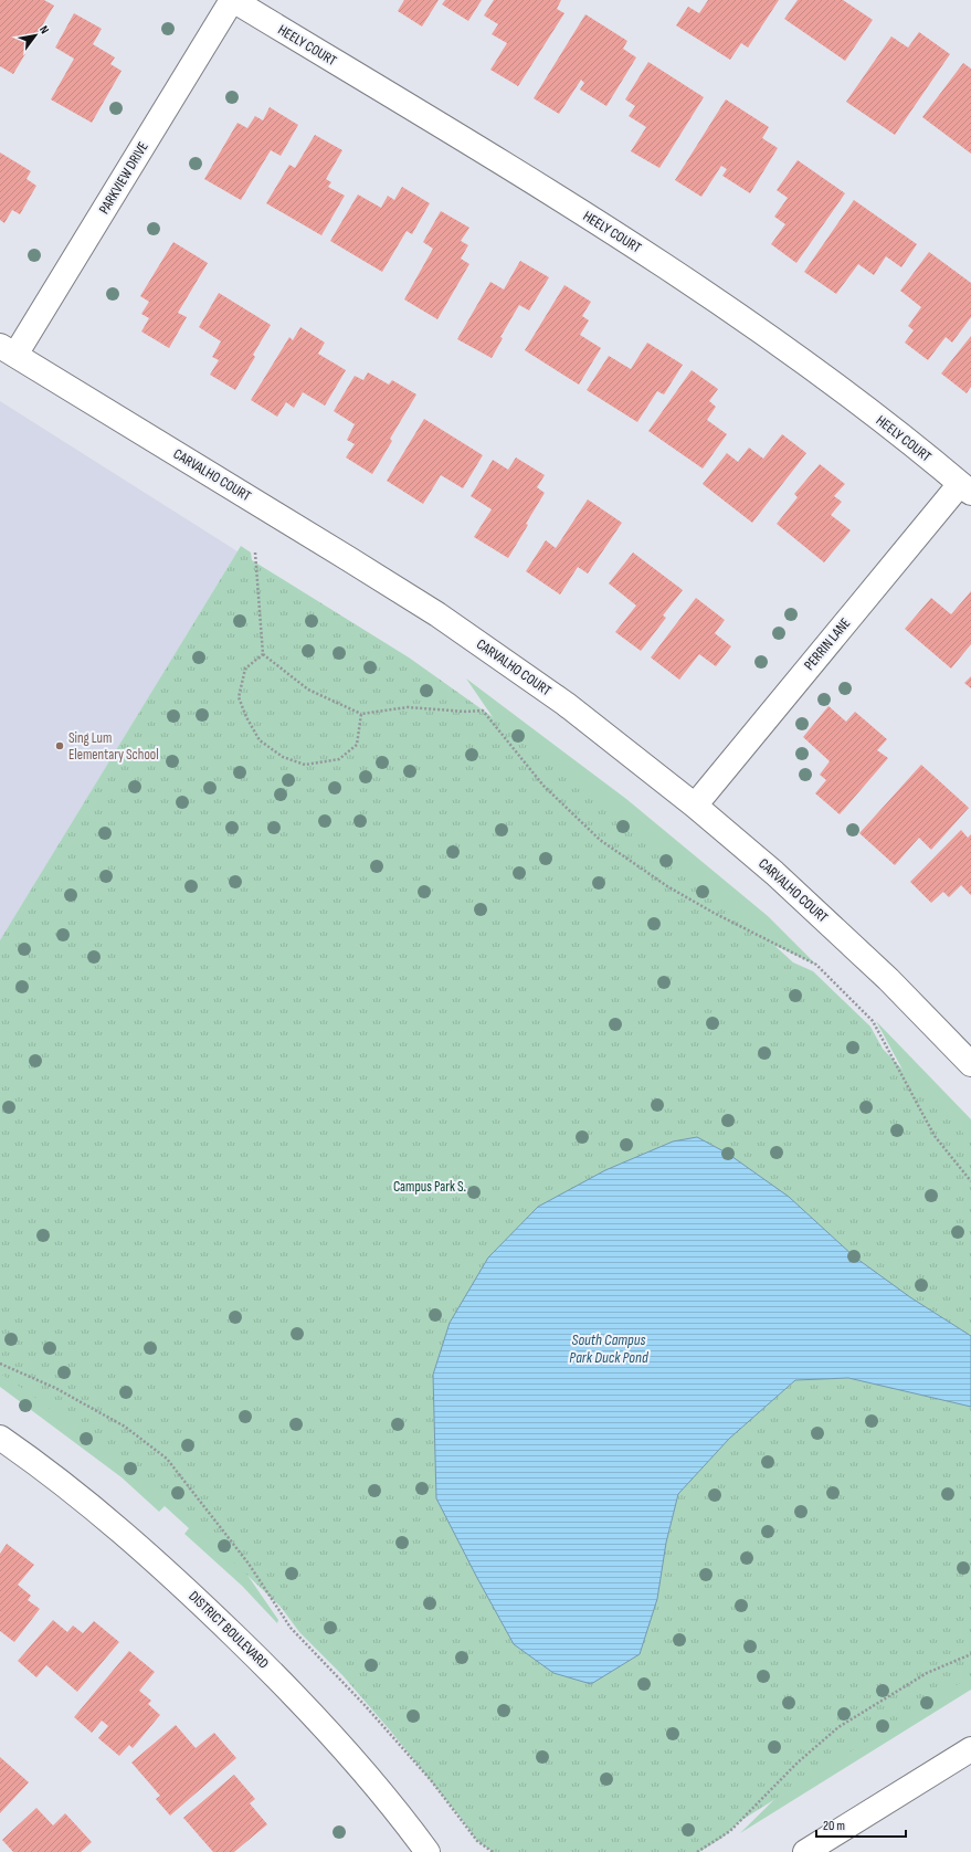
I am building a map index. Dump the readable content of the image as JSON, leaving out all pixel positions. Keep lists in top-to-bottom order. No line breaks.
{"streets":{"street":["HEELY COURT","PARKVIEW DRIVE","CARVALHO COURT","PERRIN LANE","DISTRICT BOULEVARD"]},"crossings":[["HEELY COURT","PARKVIEW DRIVE"],["HEELY COURT","PERRIN LANE"],["PARKVIEW DRIVE","CARVALHO COURT"],["CARVALHO COURT","PERRIN LANE"]],"water":["South Campus Park Duck Pond"],"parks":["Campus Park S."],"places":["Sing Lum Elementary School"],"scale_bar":"20 m","north":"top right"}
